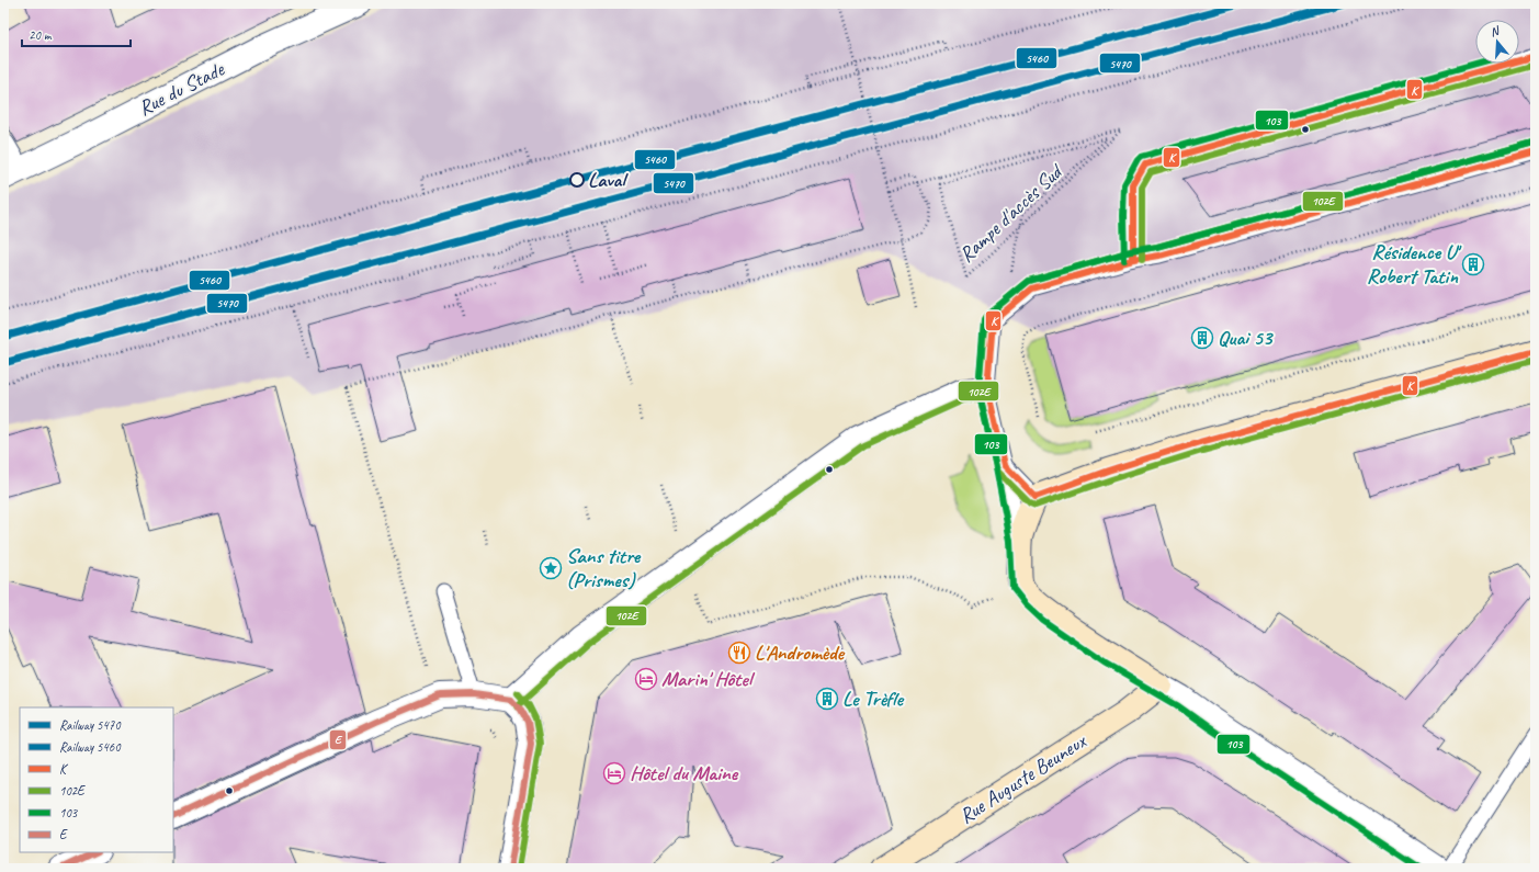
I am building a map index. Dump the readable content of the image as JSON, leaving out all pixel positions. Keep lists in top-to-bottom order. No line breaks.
{"streets":{"main road":["Rue Auguste Beuneux"],"street":["Rue du Stade"],"path":["Rampe d'accès Sud"]},"places":{"other":["Laval"],"building":["Résidence U' Robert Tatin","Quai 53","Le Trèfle"],"place":["Sans titre (Prismes)"],"restaurant":["L'Andromède"],"hotel":["Marin' Hôtel","Hôtel du Maine"]},"lines":["rail line 5470","rail line 5460","transit line K","transit line 103","transit line 102E","transit line E"],"legend":["Railway 5470","Railway 5460","K","102E","103","E"],"scale_bar":"20 m","north":"top"}
